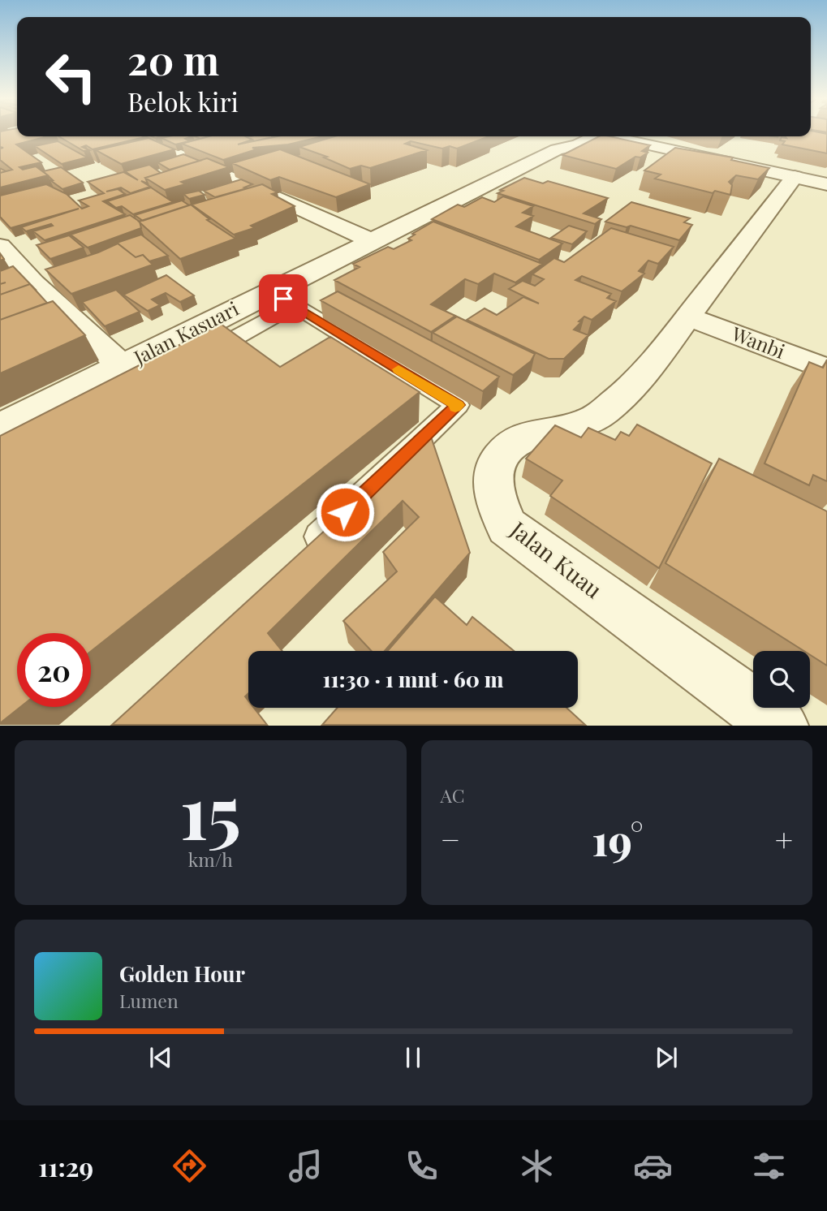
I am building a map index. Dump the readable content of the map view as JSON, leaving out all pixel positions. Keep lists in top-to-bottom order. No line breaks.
{"streets":{"street":["Jalan Kasuari","Wanbi","Jalan Kuau"]},"crossings":[["Wanbi","Jalan Kuau"]],"page":{"turn":["20 m","Belok kiri"],"limit":"20","trip":"11:30 · 1 mnt · 60 m","tile":[["15","km/h"],"AC"],"heat":["−","19°","+"],"song":["Golden Hour","Lumen"],"tabs":"11:29"}}
